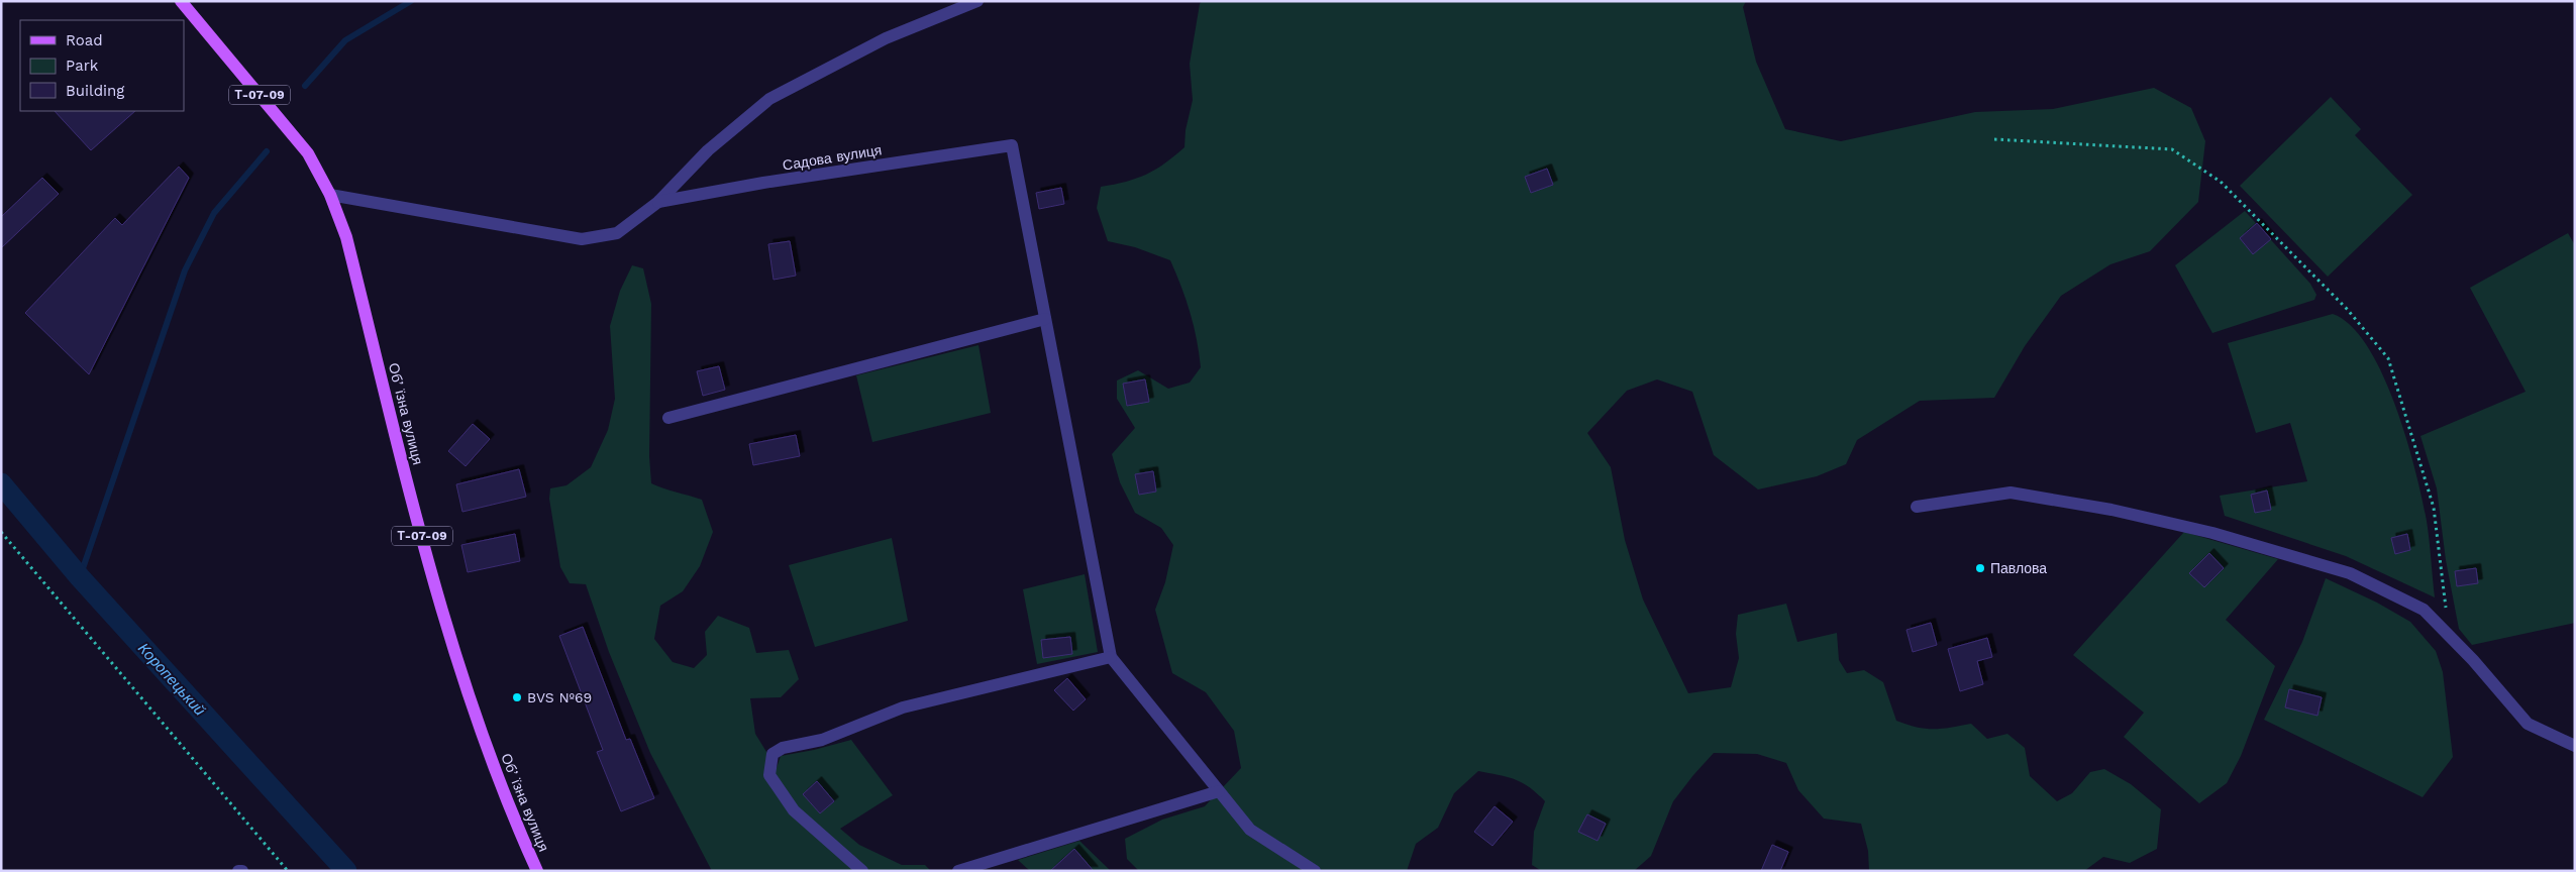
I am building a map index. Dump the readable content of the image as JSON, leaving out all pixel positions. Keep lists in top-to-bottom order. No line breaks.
{"streets":{"main road":["Т-07-09","Обʼїзна вулиця"],"street":["Садова вулиця"]},"water":["Коропецький"],"places":["Павлова","BVS №69"],"legend":["Road","Park","Building"]}
